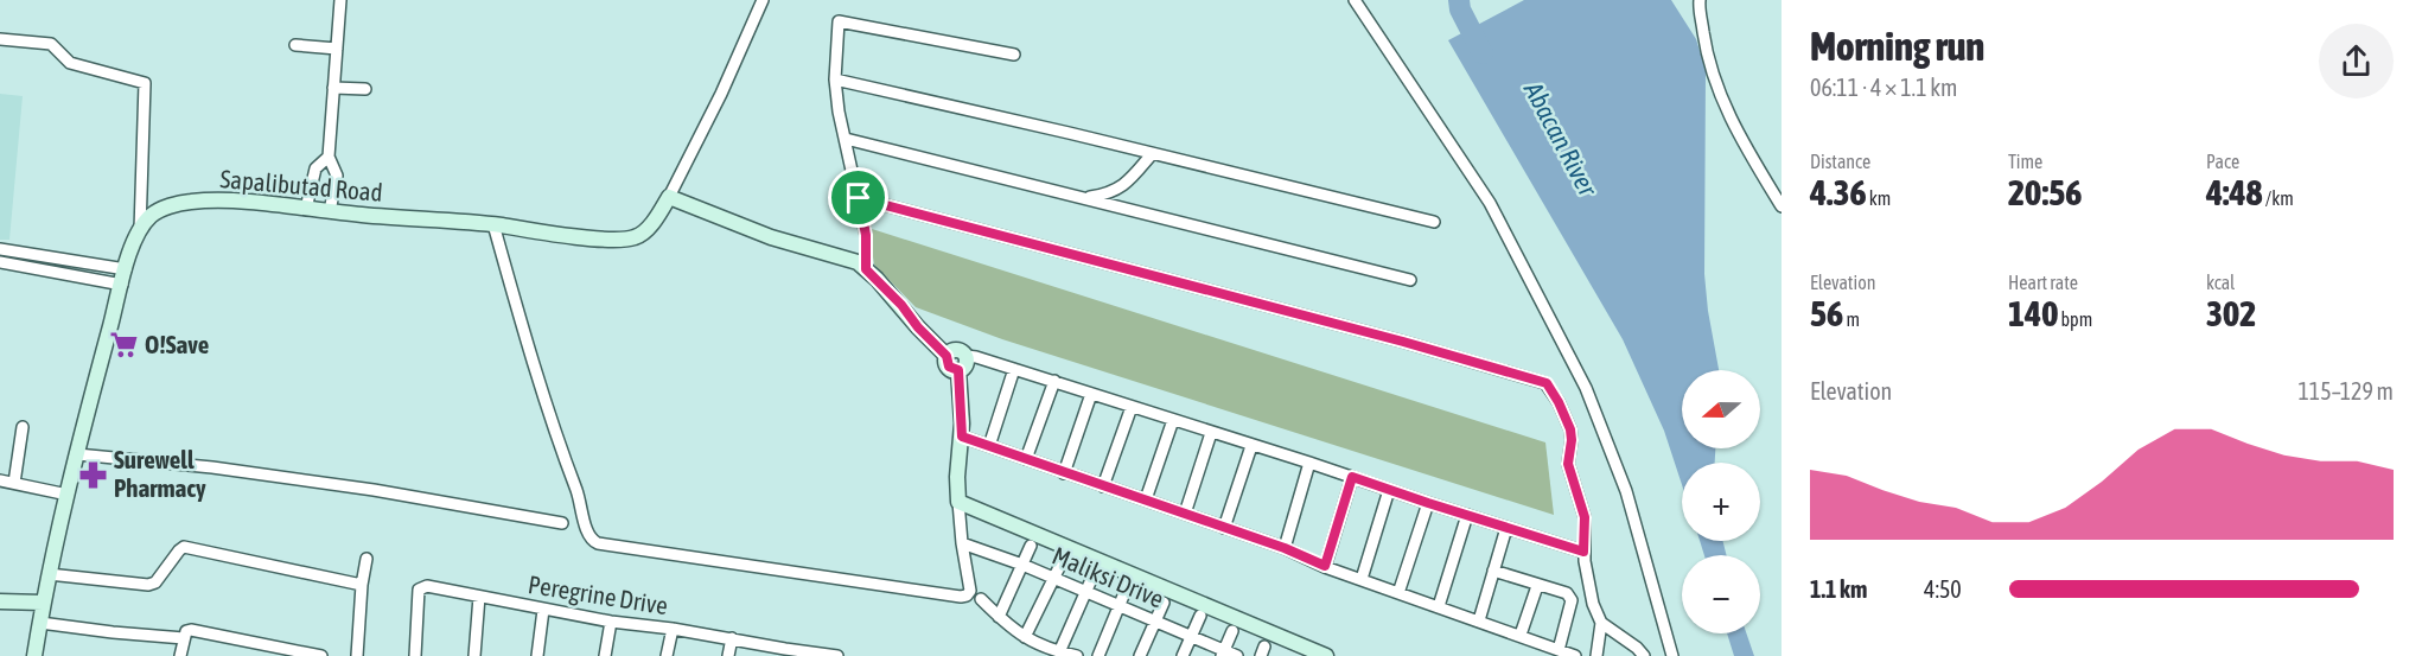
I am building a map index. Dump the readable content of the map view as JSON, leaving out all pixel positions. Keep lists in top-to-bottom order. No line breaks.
{"streets":{"street":["Sapalibutad Road","Maliksi Drive","Peregrine Drive"]},"water":["Abacan River"],"places":{"supermarket":["O!Save"],"pharmacy":["Surewell Pharmacy"]},"north":"left","page":{"heading":["Morning run","06:11 · 4 × 1.1 km"],"stats":[["Distance","4.36 km"],["Time","20:56"],["Pace","4:48 /km"],["Elevation","56 m"],["Heart rate","140 bpm"],["kcal","302"]],"chart":["Elevation","115–129 m"],"map_buttons":["+","−"],"list":[{"name":"1.1 km","note":"4:50"}]}}
